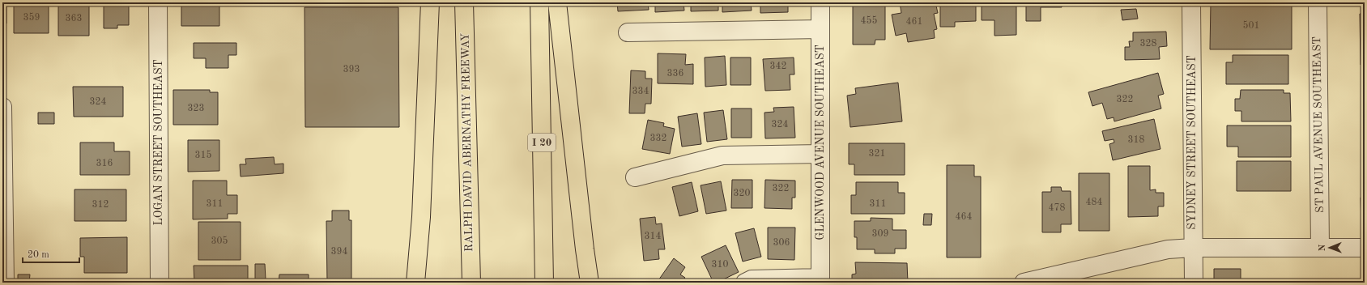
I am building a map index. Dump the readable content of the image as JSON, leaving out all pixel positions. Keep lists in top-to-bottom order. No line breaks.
{"streets":{"highway":["RALPH DAVID ABERNATHY FREEWAY","I 20"],"street":["ST PAUL AVENUE SOUTHEAST","LOGAN STREET SOUTHEAST","GLENWOOD AVENUE SOUTHEAST","SYDNEY STREET SOUTHEAST"]},"house_numbers":["359","363","455","461","501","328","342","393","336","334","322","324","323","324","332","318","321","315","316","322","320","484","311","311","312","478","464","309","314","305","306","394","310"],"scale_bar":"20 m","north":"left"}
